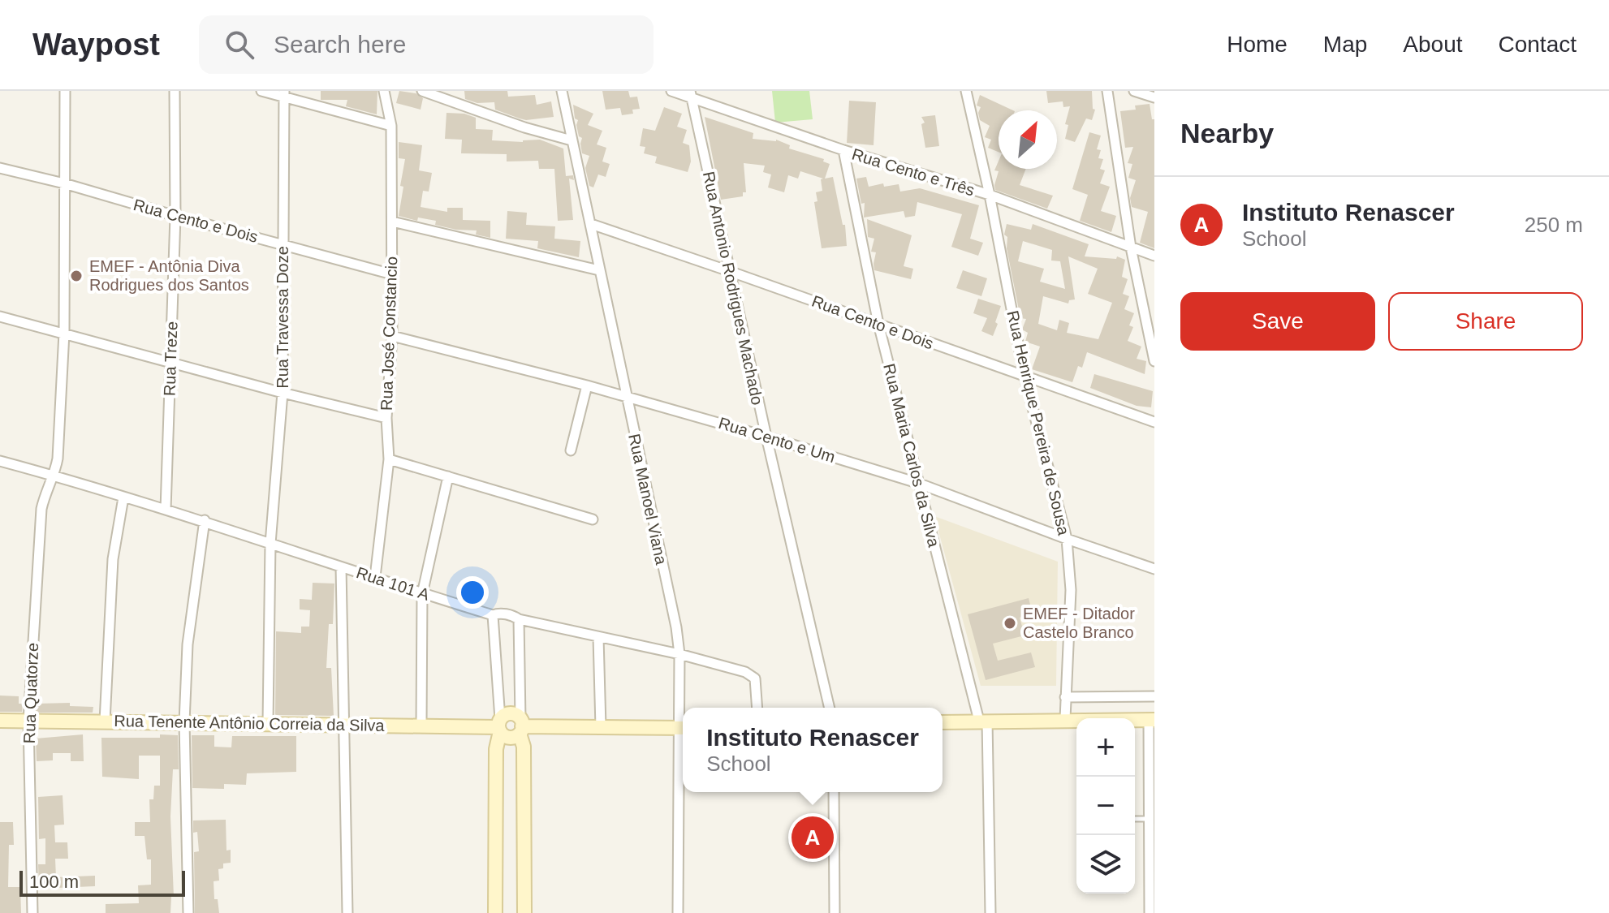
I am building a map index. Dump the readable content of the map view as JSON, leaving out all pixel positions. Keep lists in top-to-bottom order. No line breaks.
{"streets":{"main road":["Rua Tenente Antônio Correia da Silva"],"street":["Rua Cento e Três","Rua Cento e Dois","Rua Antonio Rodrigues Machado","Rua Travessa Doze","Rua José Constancio","Rua Treze","Rua Henrique Pereira de Sousa","Rua Cento e Um","Rua Maria Carlos da Silva","Rua Manoel Viana","Rua 101 A","Rua Quatorze"]},"crossings":[["Rua Cento e Três","Rua Antonio Rodrigues Machado"],["Rua Cento e Três","Rua Henrique Pereira de Sousa"],["Rua Cento e Três","Rua Maria Carlos da Silva"],["Rua Cento e Dois","Rua Antonio Rodrigues Machado"],["Rua Cento e Dois","Rua Travessa Doze"],["Rua Cento e Dois","Rua José Constancio"],["Rua Cento e Dois","Rua Treze"],["Rua Cento e Dois","Rua Henrique Pereira de Sousa"],["Rua Cento e Dois","Rua Maria Carlos da Silva"],["Rua Cento e Dois","Rua Manoel Viana"],["Rua Cento e Dois","Rua Quatorze"],["Rua Antonio Rodrigues Machado","Rua Cento e Um"],["Rua Travessa Doze","Rua 101 A"],["Rua Travessa Doze","Rua Tenente Antônio Correia da Silva"],["Rua José Constancio","Rua Cento e Um"],["Rua José Constancio","Rua 101 A"],["Rua Treze","Rua 101 A"],["Rua Henrique Pereira de Sousa","Rua Cento e Um"],["Rua Cento e Um","Rua Maria Carlos da Silva"],["Rua Cento e Um","Rua Manoel Viana"],["Rua Manoel Viana","Rua 101 A"],["Rua 101 A","Rua Quatorze"],["Rua Quatorze","Rua Tenente Antônio Correia da Silva"]],"places":["EMEF - Antônia Diva Rodrigues dos Santos","EMEF - Ditador Castelo Branco"],"scale_bar":"100 m","north":"top right","page":{"header":"Waypost","search":"Search here","nav":["Home","Map","About","Contact"],"heading":"Nearby","list":[{"mark":"A","name":"Instituto Renascer","note":"School","value":"250 m"}],"buttons":["Save","Share"],"popup":["Instituto Renascer","School"],"map_buttons":["+","−"],"pins":"A","scale":"100 m"}}
